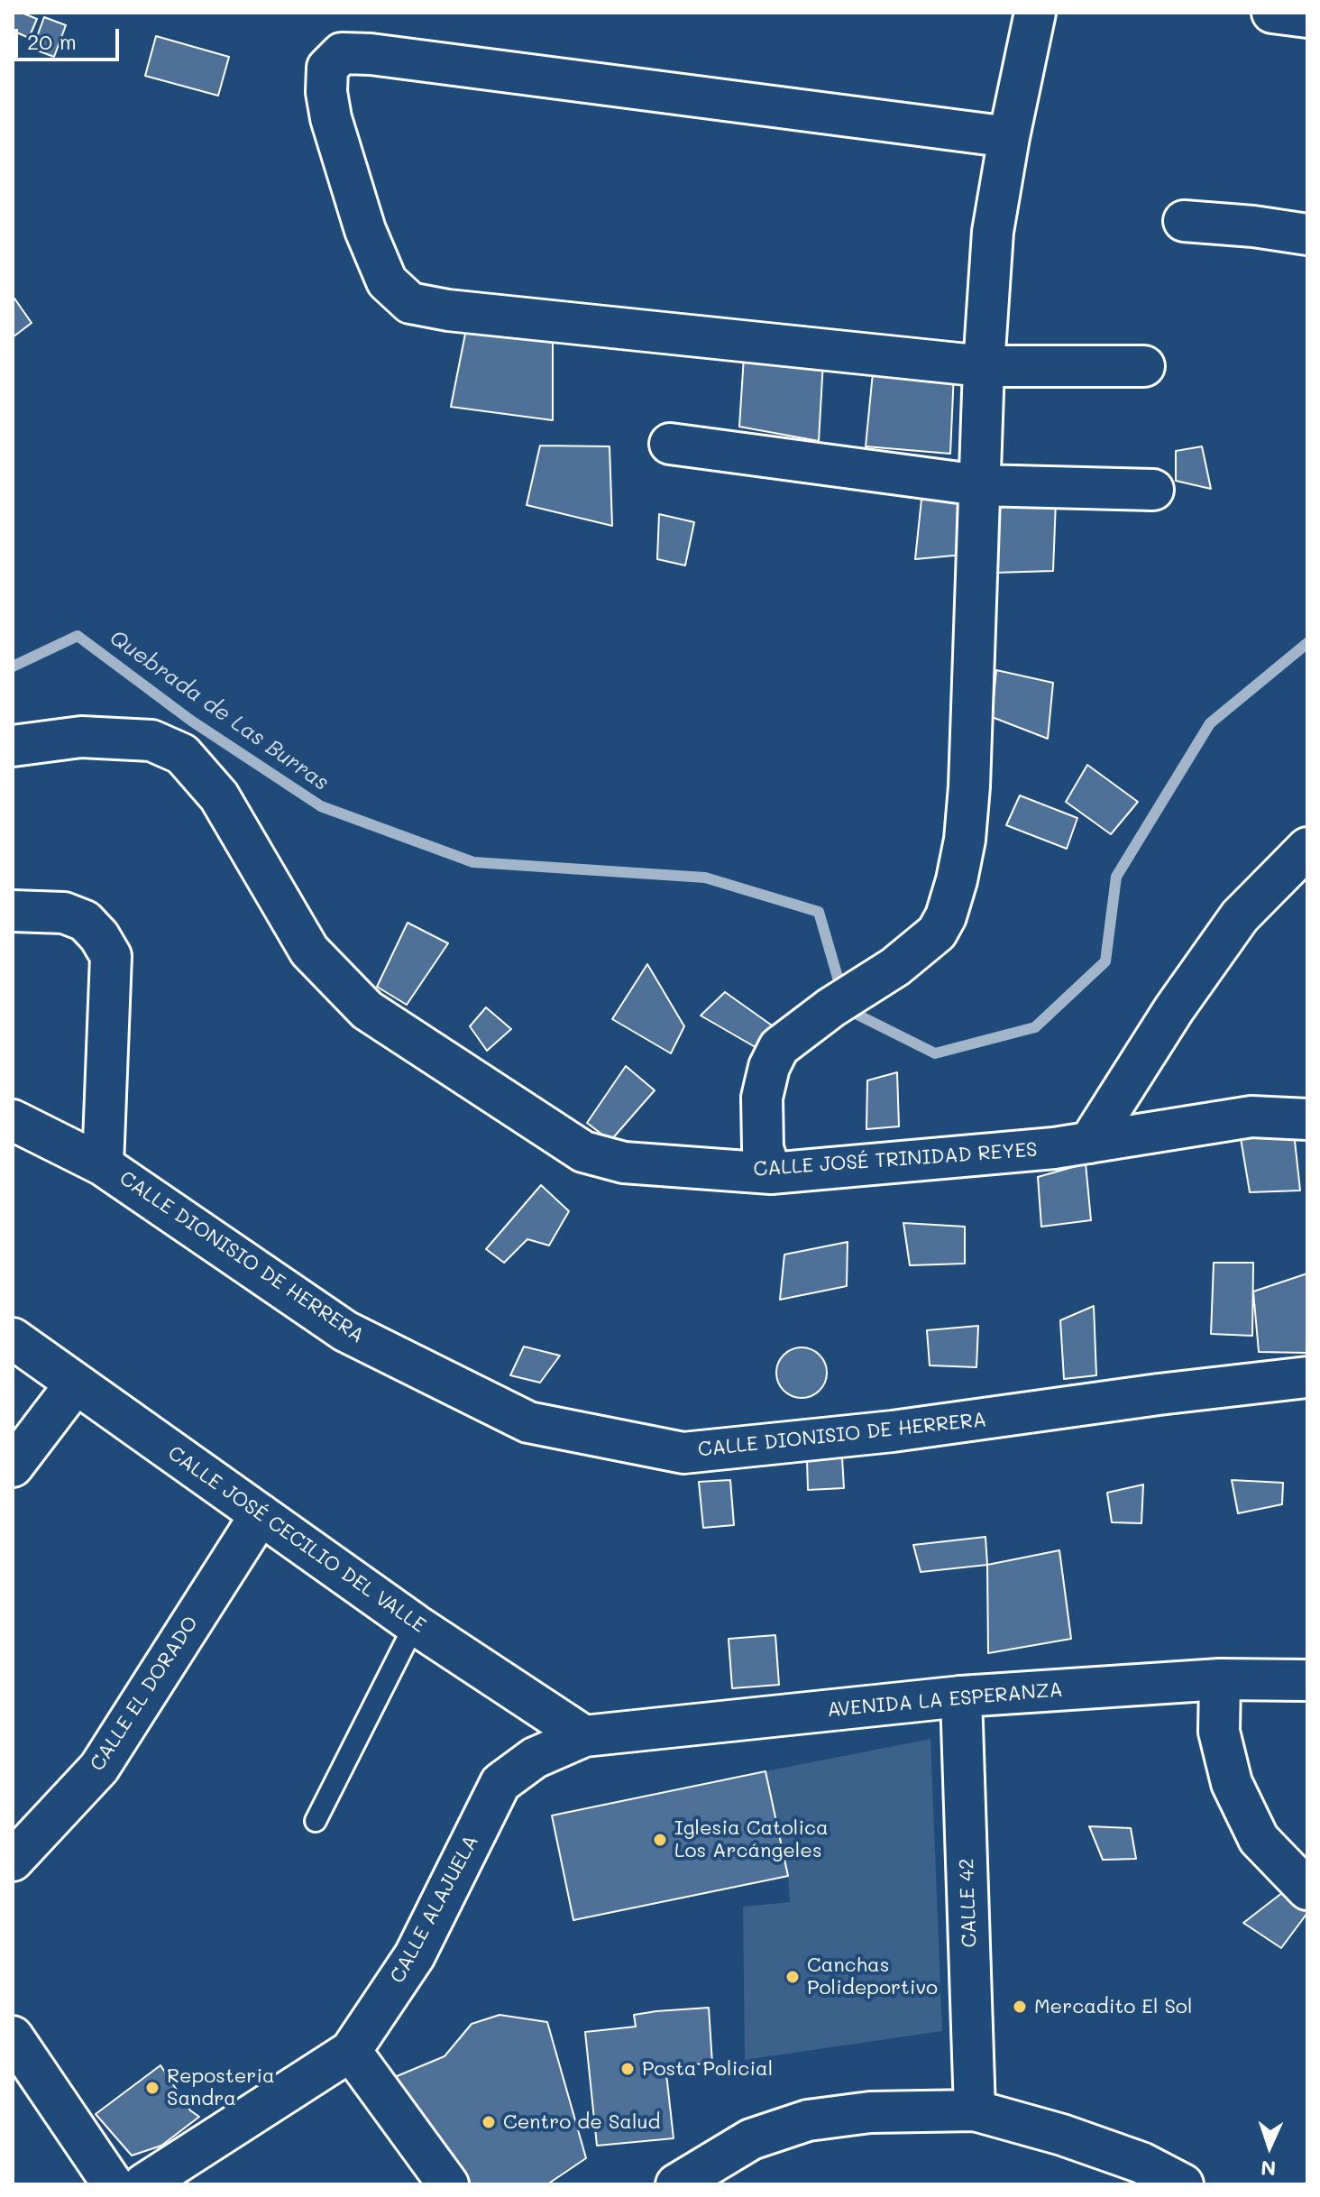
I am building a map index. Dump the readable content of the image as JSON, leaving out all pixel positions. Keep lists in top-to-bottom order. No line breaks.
{"streets":{"street":["CALLE JOSÉ TRINIDAD REYES","CALLE DIONISIO DE HERRERA","CALLE JOSÉ CECILIO DEL VALLE","CALLE EL DORADO","AVENIDA LA ESPERANZA","CALLE 42","CALLE ALAJUELA"]},"crossings":[["CALLE JOSÉ CECILIO DEL VALLE","CALLE EL DORADO"],["CALLE JOSÉ CECILIO DEL VALLE","AVENIDA LA ESPERANZA"],["CALLE JOSÉ CECILIO DEL VALLE","CALLE ALAJUELA"],["AVENIDA LA ESPERANZA","CALLE 42"],["AVENIDA LA ESPERANZA","CALLE ALAJUELA"]],"water":["Quebrada de Las Burras"],"places":["Iglesia Catolica Los Arcángeles","Canchas Polideportivo","Mercadito El Sol","Posta Policial","Reposteria Sandra","Centro de Salud"],"scale_bar":"20 m","north":"bottom"}
